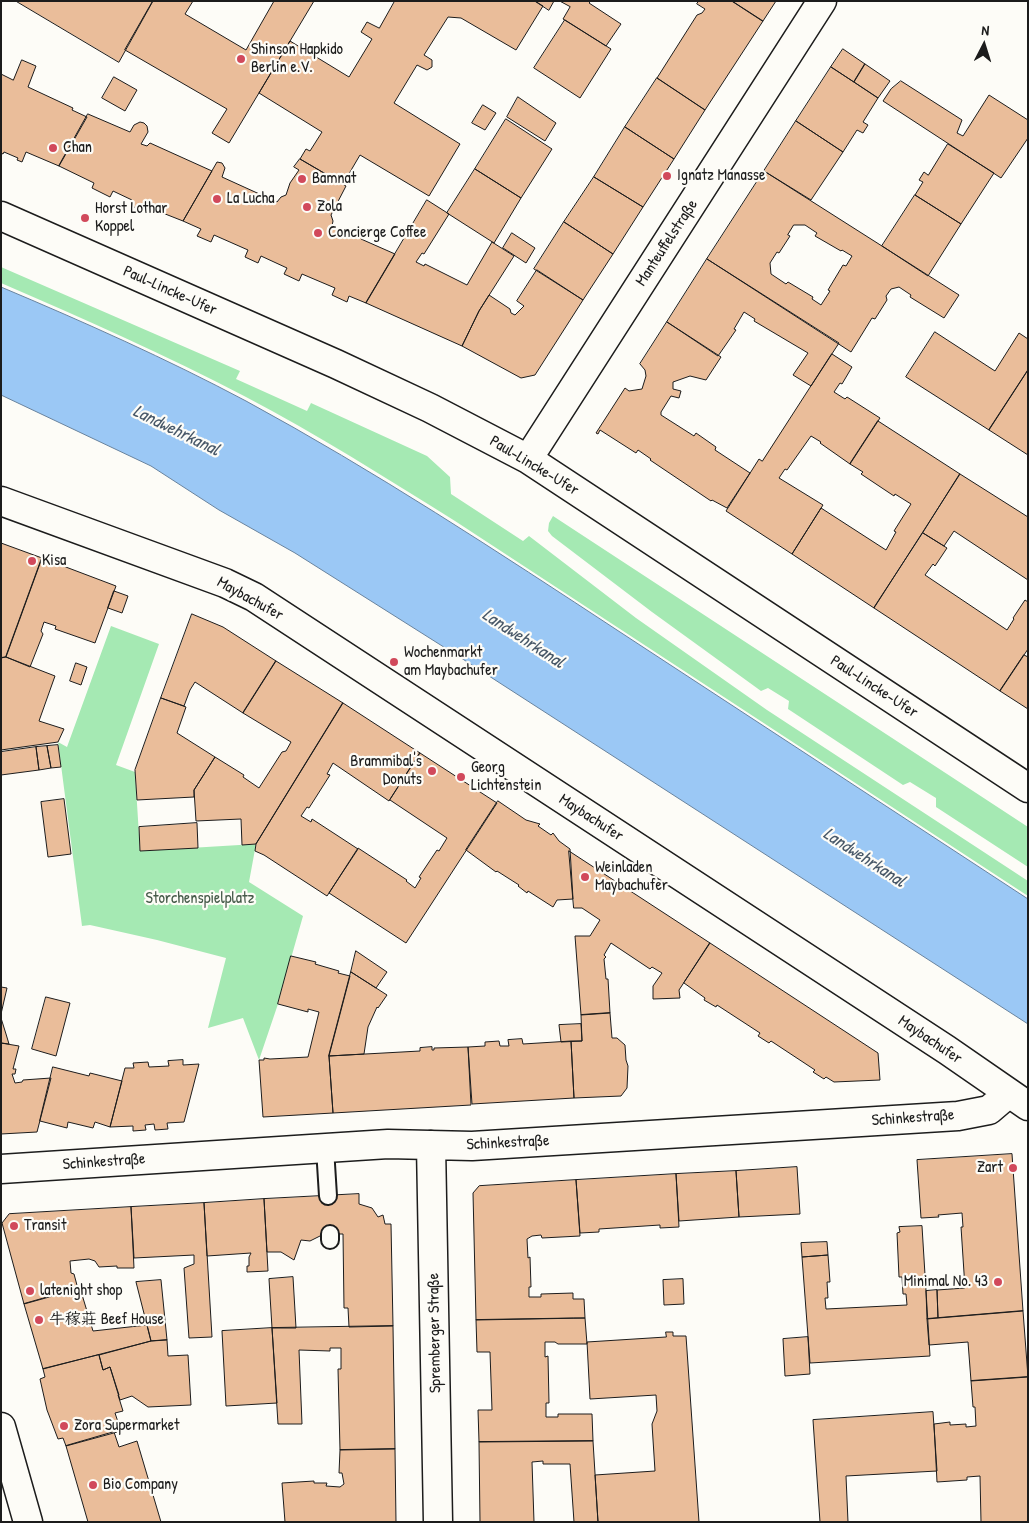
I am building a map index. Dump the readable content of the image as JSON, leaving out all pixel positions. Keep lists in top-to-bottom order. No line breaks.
{"streets":{"street":["Manteuffelstraße","Paul-Lincke-Ufer","Maybachufer","Schinkestraße","Spremberger Straße"]},"crossings":[["Manteuffelstraße","Paul-Lincke-Ufer"],["Maybachufer","Schinkestraße"],["Schinkestraße","Spremberger Straße"]],"water":["Landwehrkanal"],"parks":["Storchenspielplatz"],"places":["Shinson Hapkido Berlin e.V.","Chan","Ignatz Manasse","Bamnat","La Lucha","Zola","Horst Lothar Koppel","Concierge Coffee","Kisa","Wochenmarkt am Maybachufer","Brammibal's Donuts","Georg Lichtenstein","Weinladen Maybachufer","Zart","Transit","Minimal No. 43","latenight shop","牛稼莊 Beef House","Zora Supermarket","Bio Company"],"north":"top"}
